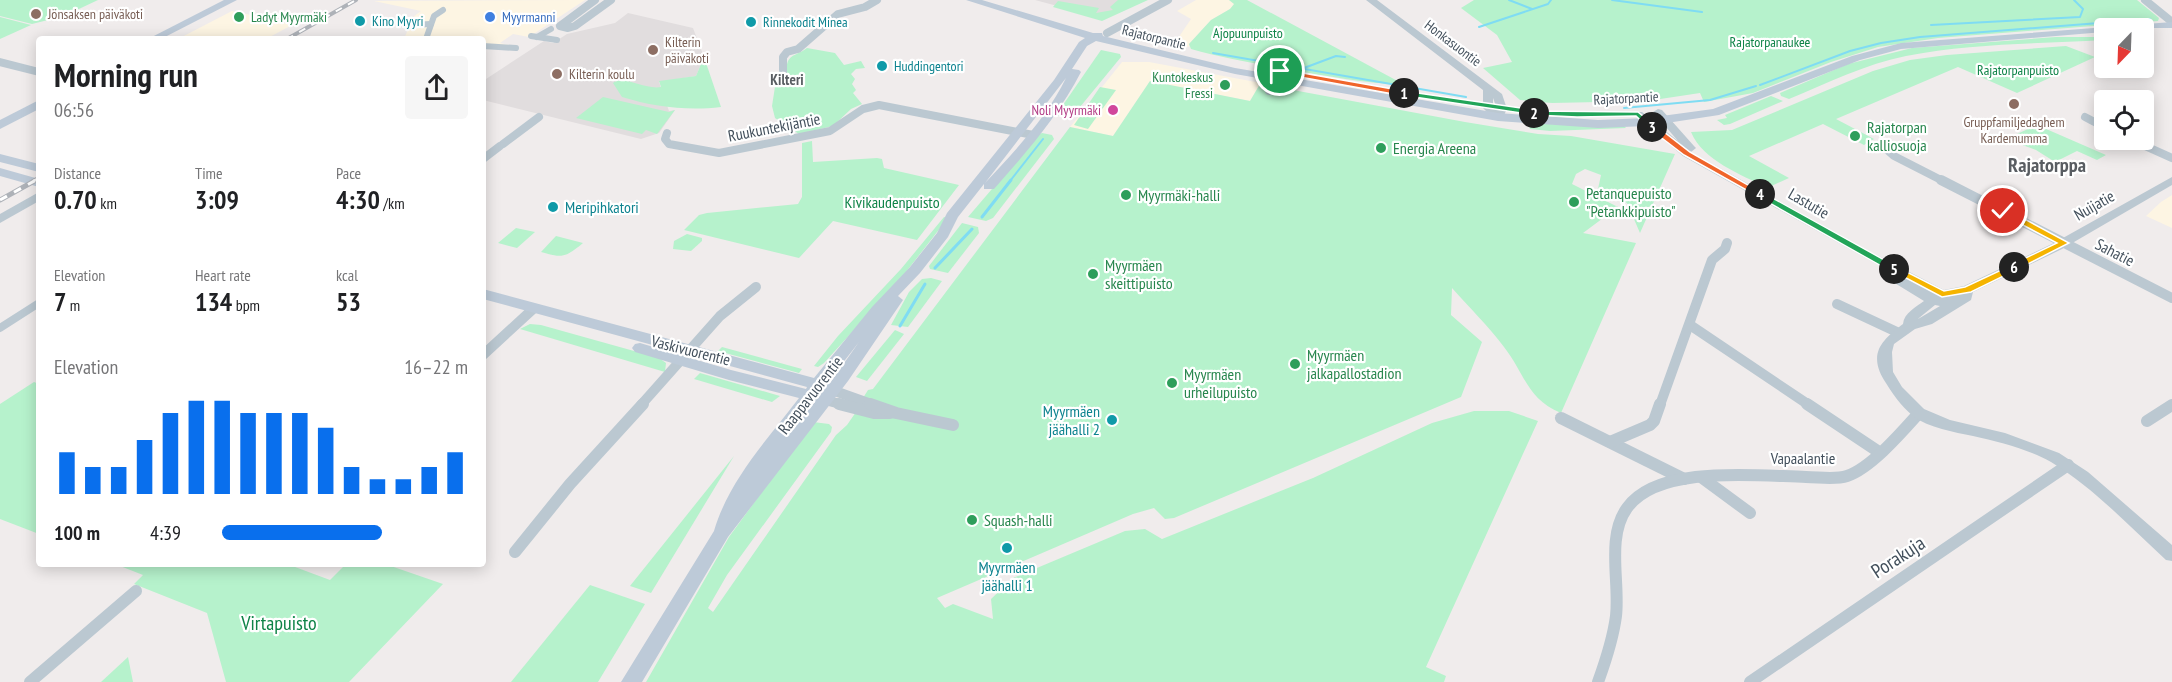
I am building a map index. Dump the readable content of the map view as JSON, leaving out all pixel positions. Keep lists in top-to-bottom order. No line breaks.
{"streets":{"main road":["Rajatorpantie","Vaskivuorentie","Raappavuorentie"],"street":["Honkasuontie","Ruukuntekijäntie","Lastutie","Nuijatie","Sahatie","Vapaalantie","Porakuja"]},"crossings":[["Rajatorpantie","Honkasuontie"],["Rajatorpantie","Lastutie"],["Rajatorpantie","Raappavuorentie"],["Ruukuntekijäntie","Raappavuorentie"],["Lastutie","Nuijatie"],["Nuijatie","Sahatie"],["Vaskivuorentie","Raappavuorentie"]],"districts":["Kilteri","Rajatorppa"],"parks":["Ajopuunpuisto","Rajatorpanaukee","Rajatorpanpuisto","Kivikaudenpuisto","Virtapuisto"],"places":["Jönsaksen päiväkoti","Ladyt Myyrmäki","Myyrmanni","Kino Myyri","Rinnekodit Minea","Kilterin päiväkoti","Huddingentori","Kilterin koulu","Kuntokeskus Fressi","Gruppfamiljedaghem Kardemumma","Noli Myyrmäki","Rajatorpan kalliosuoja","Energia Areena","Myyrmäki-halli","Petanquepuisto \"Petankkipuisto\"","Meripihkatori","Myyrmäen skeittipuisto","Myyrmäen jalkapallostadion","Myyrmäen urheilupuisto","Myyrmäen jäähalli 2","Squash-halli","Myyrmäen jäähalli 1"],"north":"bottom left","page":{"heading":["Morning run","06:56"],"pins":["1","2","3","4","6","5"],"stats":[["Distance","0.70 km"],["Time","3:09"],["Pace","4:30 /km"],["Elevation","7 m"],["Heart rate","134 bpm"],["kcal","53"]],"chart":["Elevation","16–22 m"],"list":[{"name":"100 m","note":"4:39"}]}}
